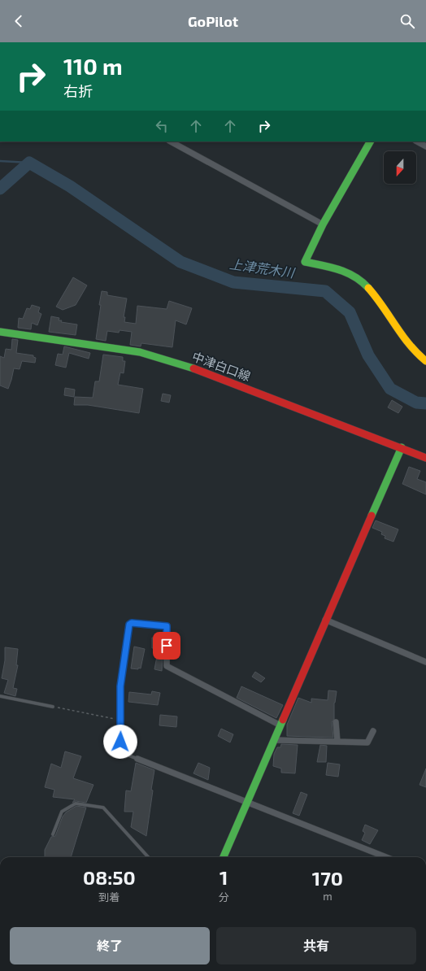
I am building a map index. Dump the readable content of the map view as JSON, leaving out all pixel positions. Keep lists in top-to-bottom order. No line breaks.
{"streets":{"street":["中津白口線"]},"water":["上津荒木川"],"north":"bottom","page":{"header":"GoPilot","turn":["110 m","右折"],"eta":["08:50","到着","1","分","170","m"],"buttons":["終了","共有"]}}
